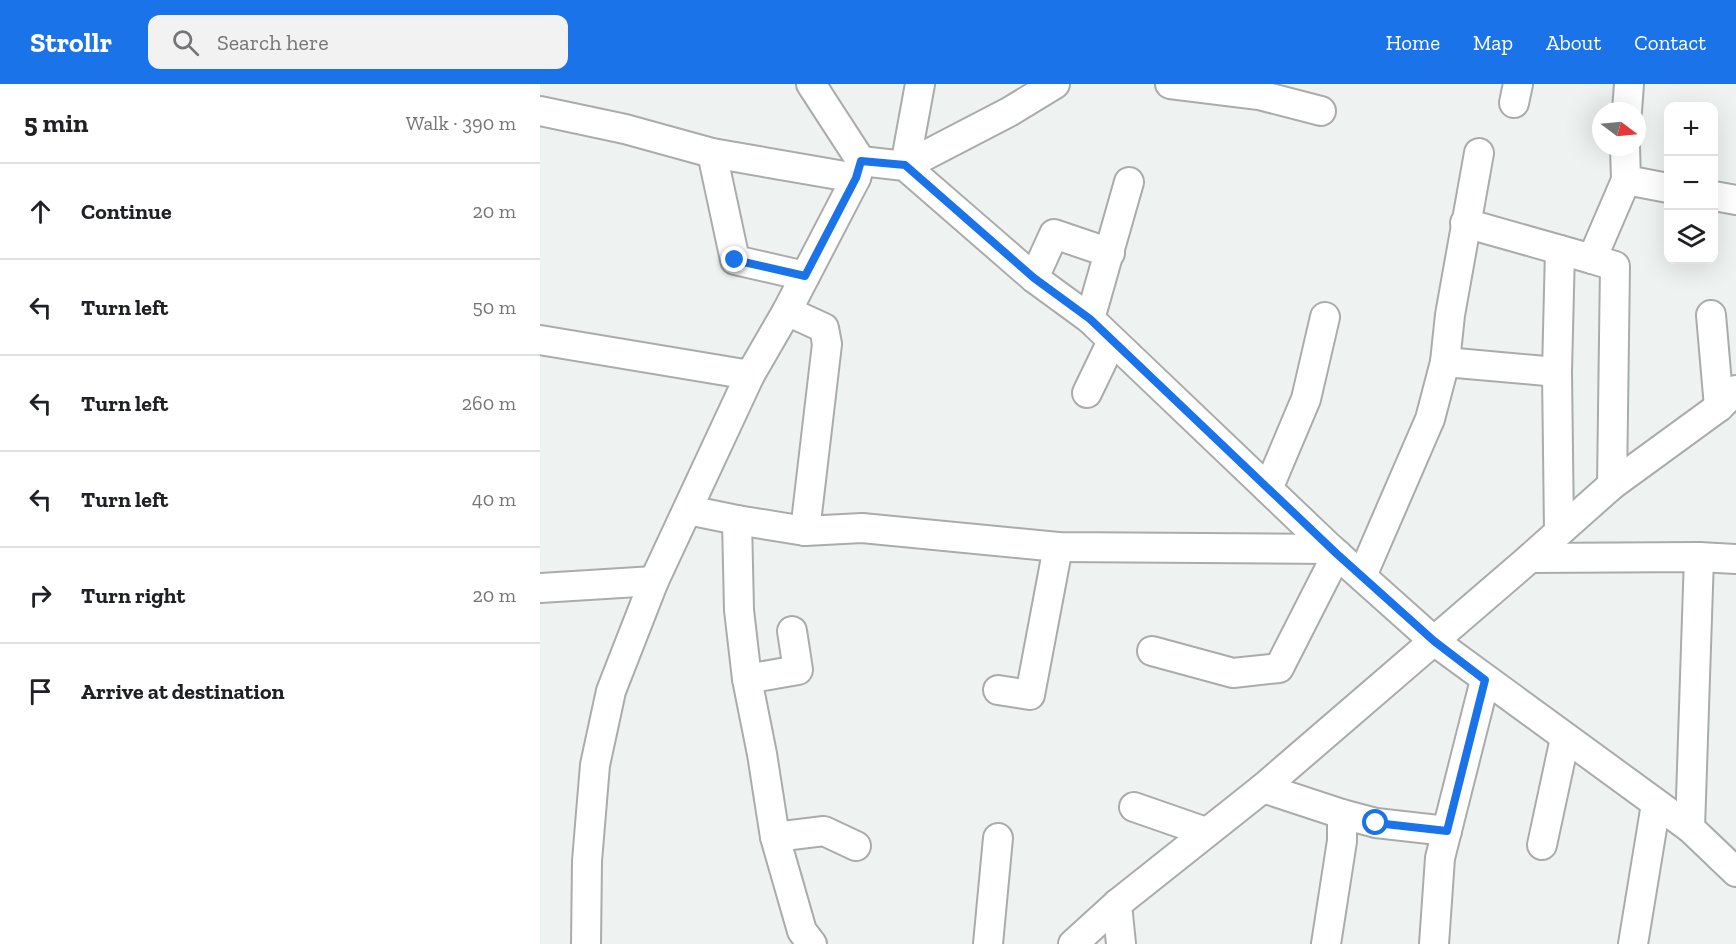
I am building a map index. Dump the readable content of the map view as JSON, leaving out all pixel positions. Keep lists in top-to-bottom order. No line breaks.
{"north":"right","page":{"header":"Strollr","search":"Search here","nav":["Home","Map","About","Contact"],"heading":["5 min","Walk · 390 m"],"map_buttons":["+","−"],"list":[["Continue","20 m"],["Turn left","50 m"],["Turn left","260 m"],["Turn left","40 m"],["Turn right","20 m"],"Arrive at destination"]}}
